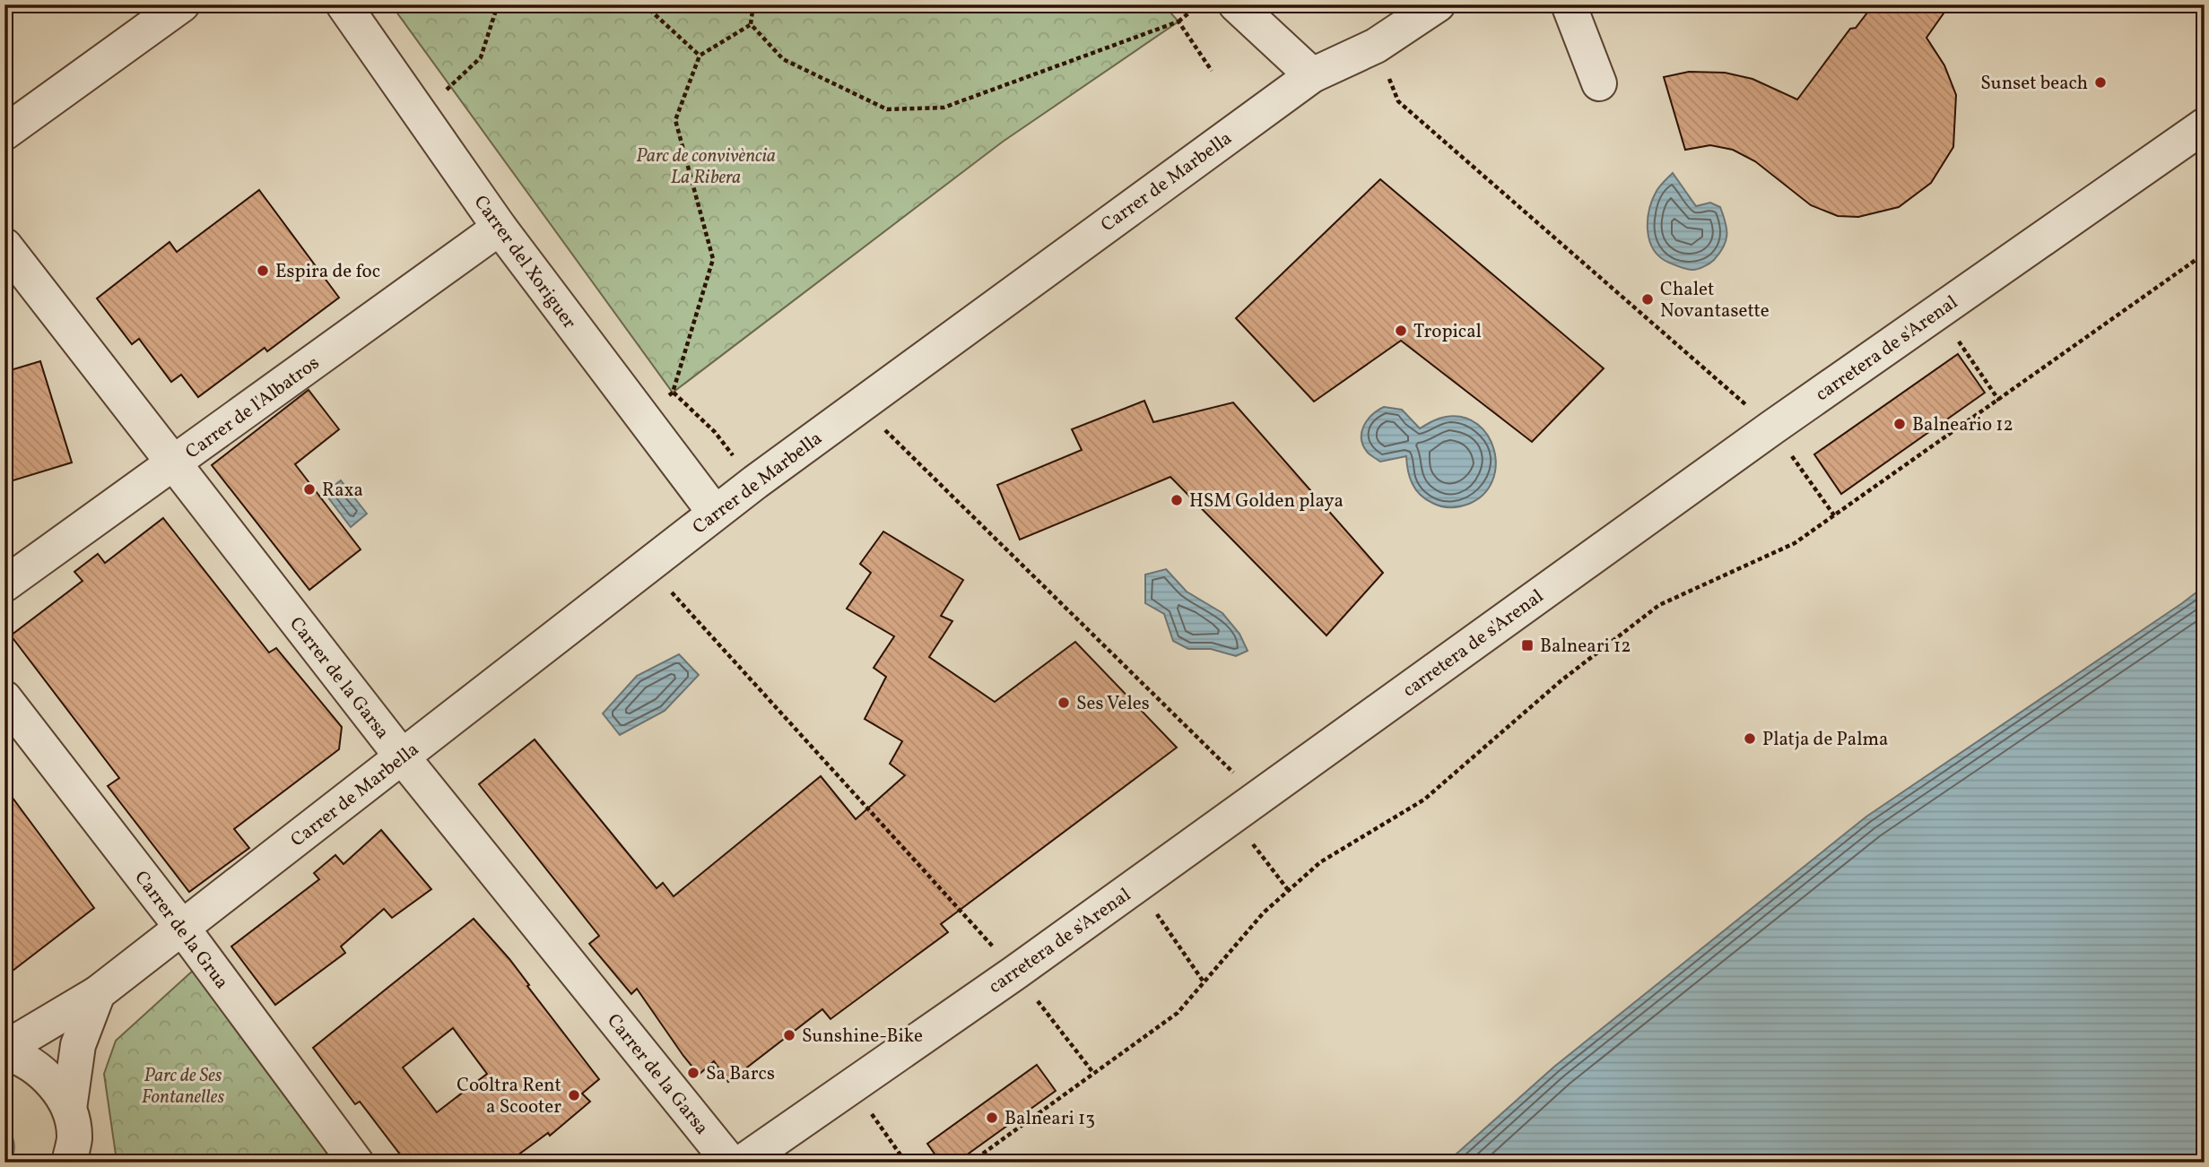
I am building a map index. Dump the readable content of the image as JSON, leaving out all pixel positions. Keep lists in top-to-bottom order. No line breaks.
{"streets":{"street":["Carrer de Marbella","Carrer del Xoriguer","carretera de s'Arenal","Carrer de l'Albatros","Carrer de la Garsa","Carrer de la Grua"]},"crossings":[["Carrer de Marbella","Carrer del Xoriguer"],["Carrer de Marbella","Carrer de la Garsa"],["Carrer de Marbella","Carrer de la Grua"],["Carrer del Xoriguer","Carrer de l'Albatros"],["Carrer de l'Albatros","Carrer de la Garsa"]],"parks":["Parc de convivència La Ribera","Parc de Ses Fontanelles"],"places":{"other":["Sunset beach","Espira de foc","Chalet Novantasette","Tropical","Balneario 12","Raxa","HSM Golden playa","Ses Veles","Platja de Palma","Sunshine-Bike","Sa Barcs","Cooltra Rent a Scooter","Balneari 13"],"transit":["Balneari 12"]}}
